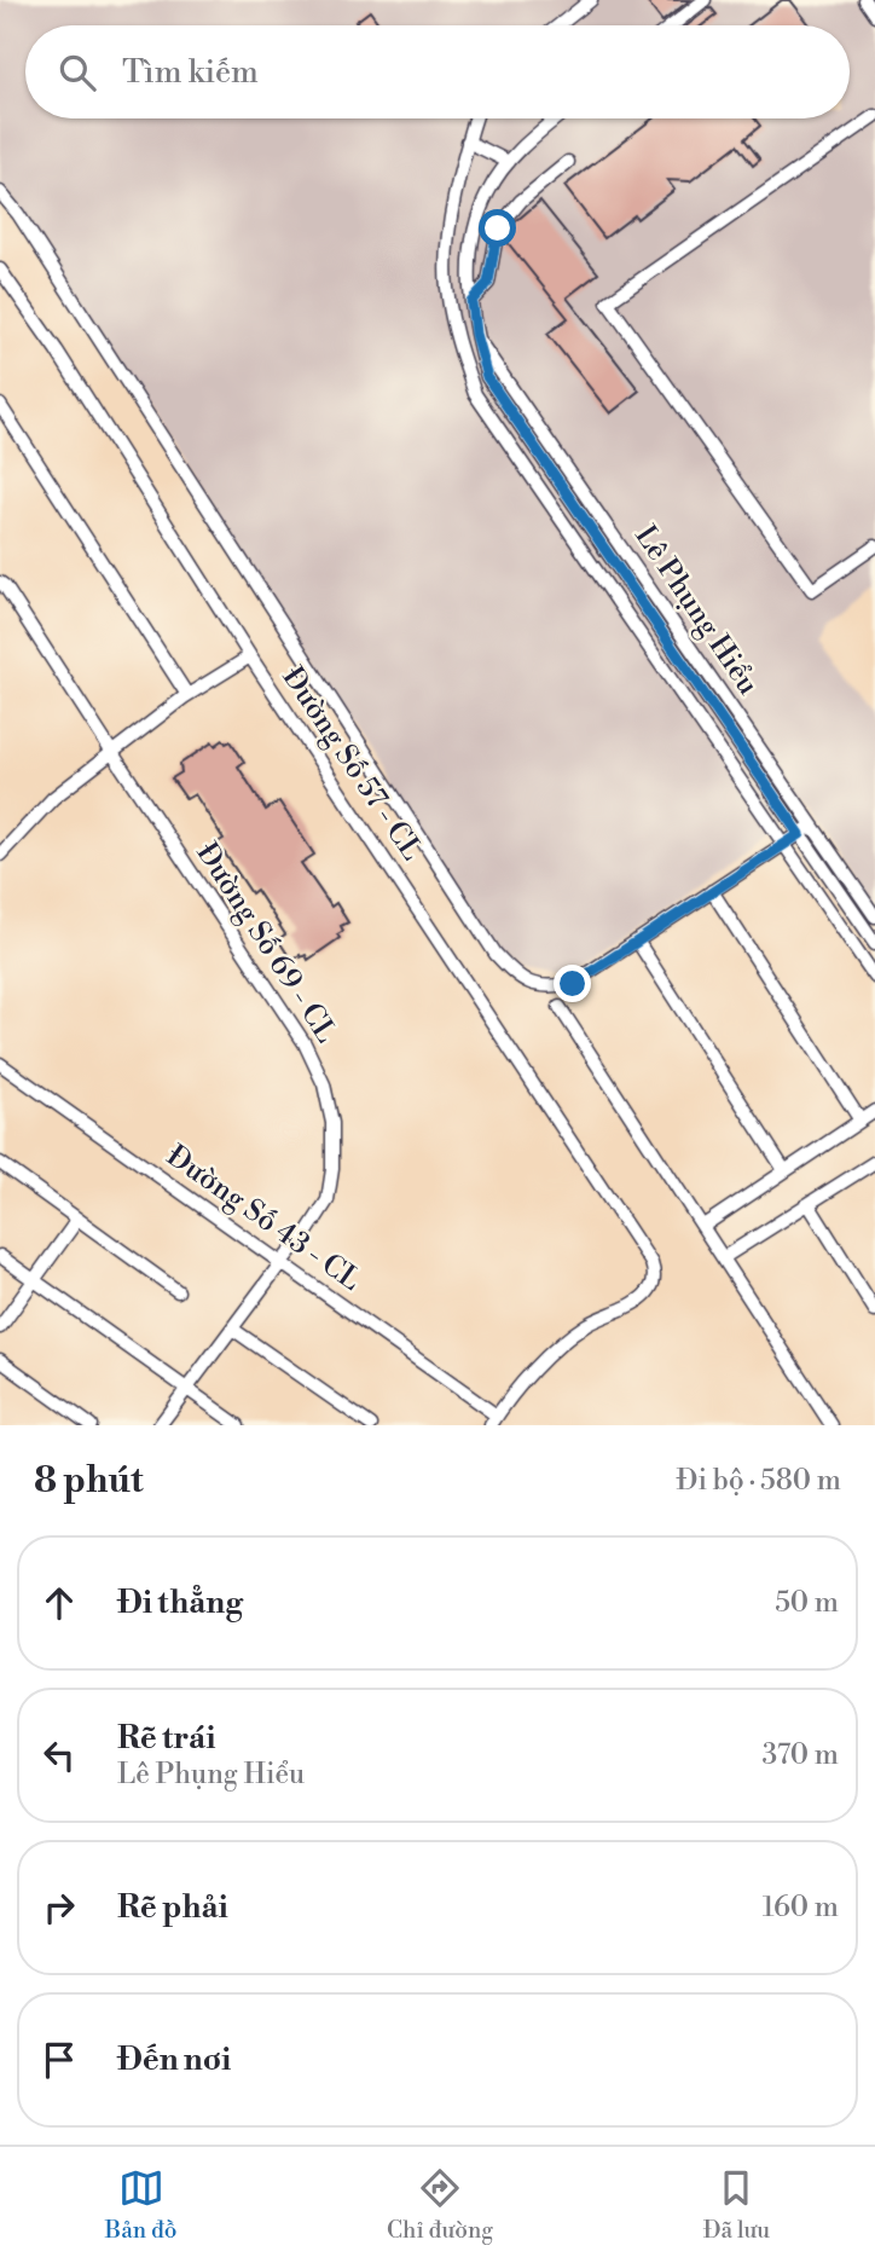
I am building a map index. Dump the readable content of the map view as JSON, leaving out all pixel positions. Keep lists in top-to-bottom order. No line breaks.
{"streets":{"street":["Lê Phụng Hiểu","Đường Số 57 - CL","Đường Số 69 - CL","Đường Số 43 - CL"]},"crossings":[["Đường Số 57 - CL","Đường Số 43 - CL"],["Đường Số 69 - CL","Đường Số 43 - CL"]],"page":{"search":"Tìm kiếm","heading":["8 phút","Đi bộ · 580 m"],"list":[["Đi thẳng","50 m"],["Rẽ trái","Lê Phụng Hiểu","370 m"],["Rẽ phải","160 m"],"Đến nơi"],"nav":["Bản đồ","Chỉ đường","Đã lưu"]}}
